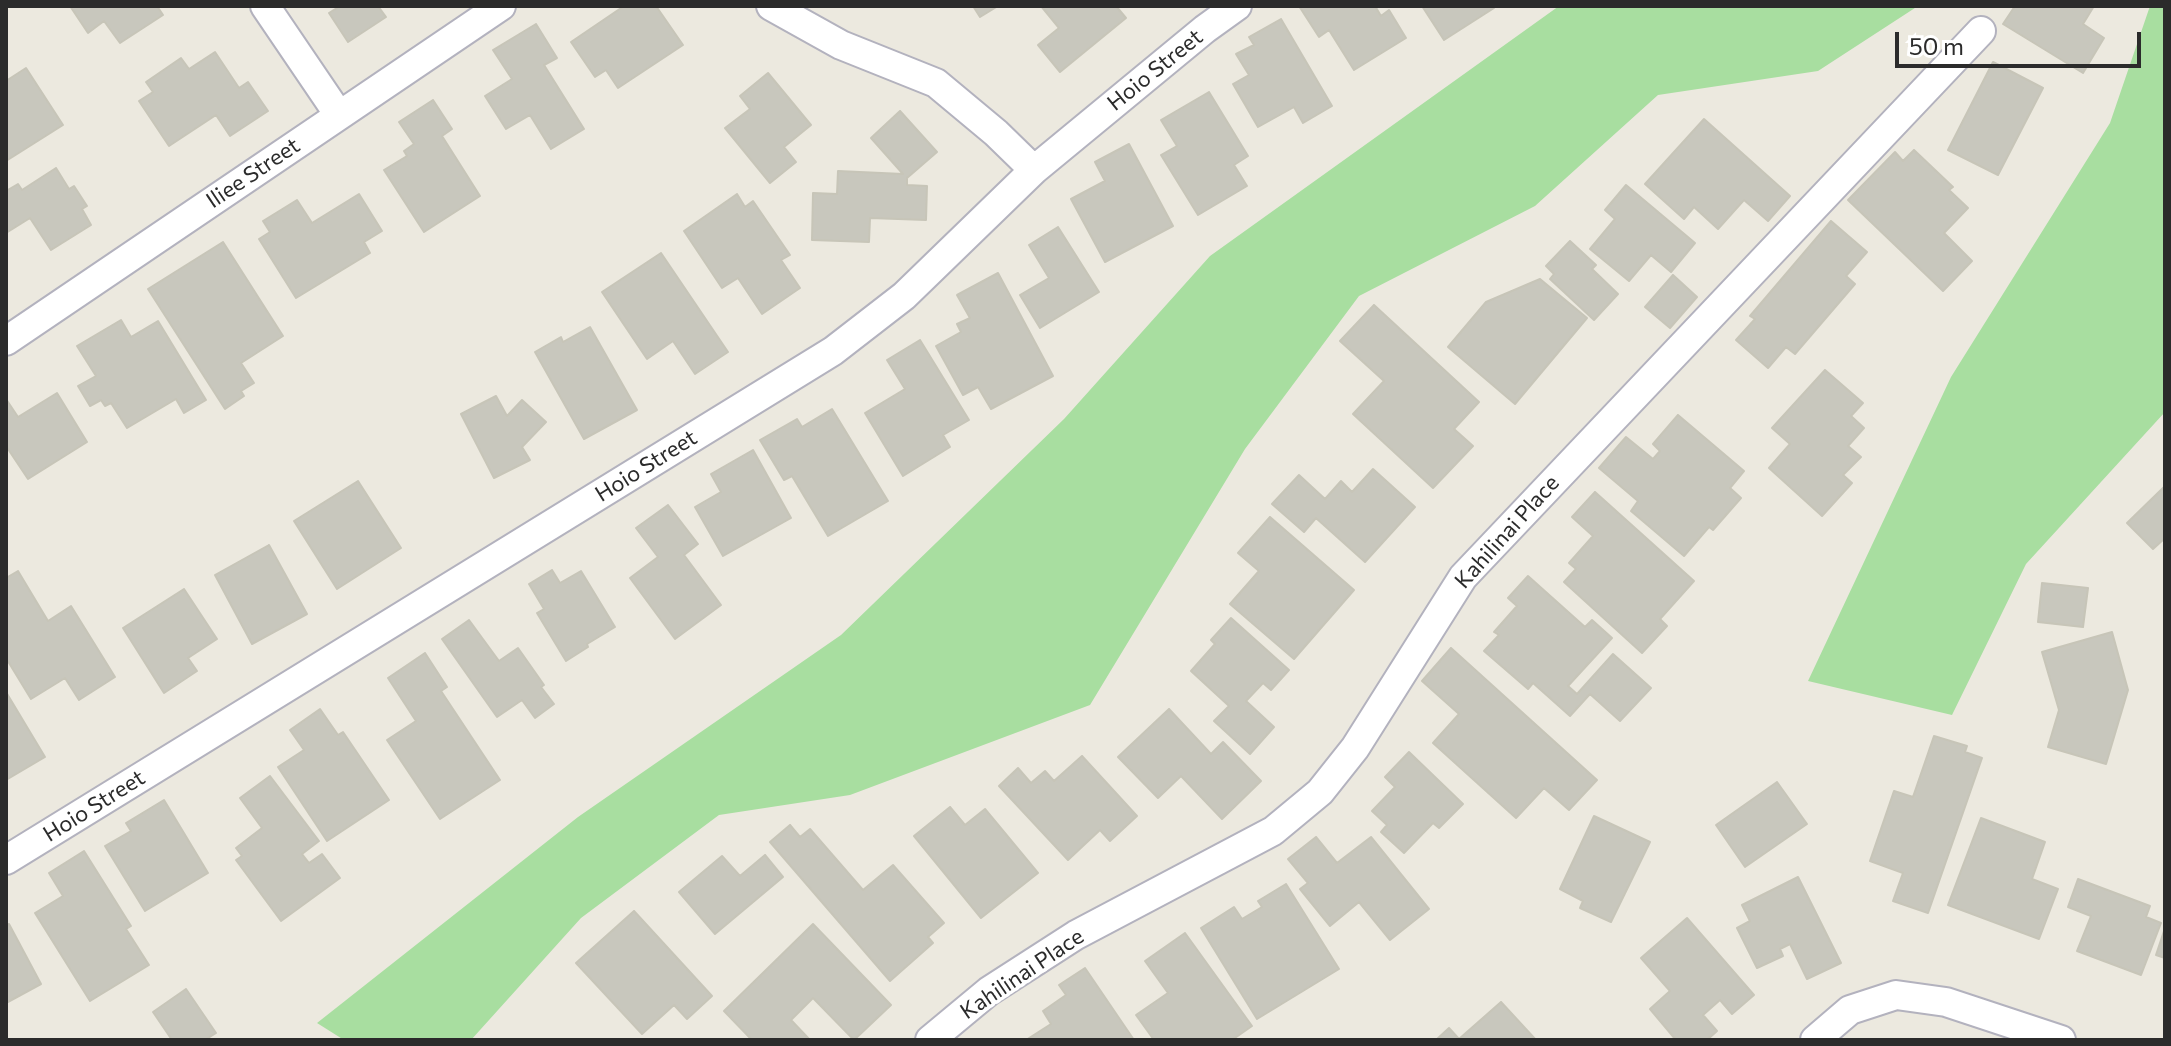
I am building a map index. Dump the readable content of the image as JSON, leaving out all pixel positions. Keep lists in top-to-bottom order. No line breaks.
{"streets":{"street":["Hoio Street","Iliee Street","Kahilinai Place"]},"scale_bar":"50 m"}
